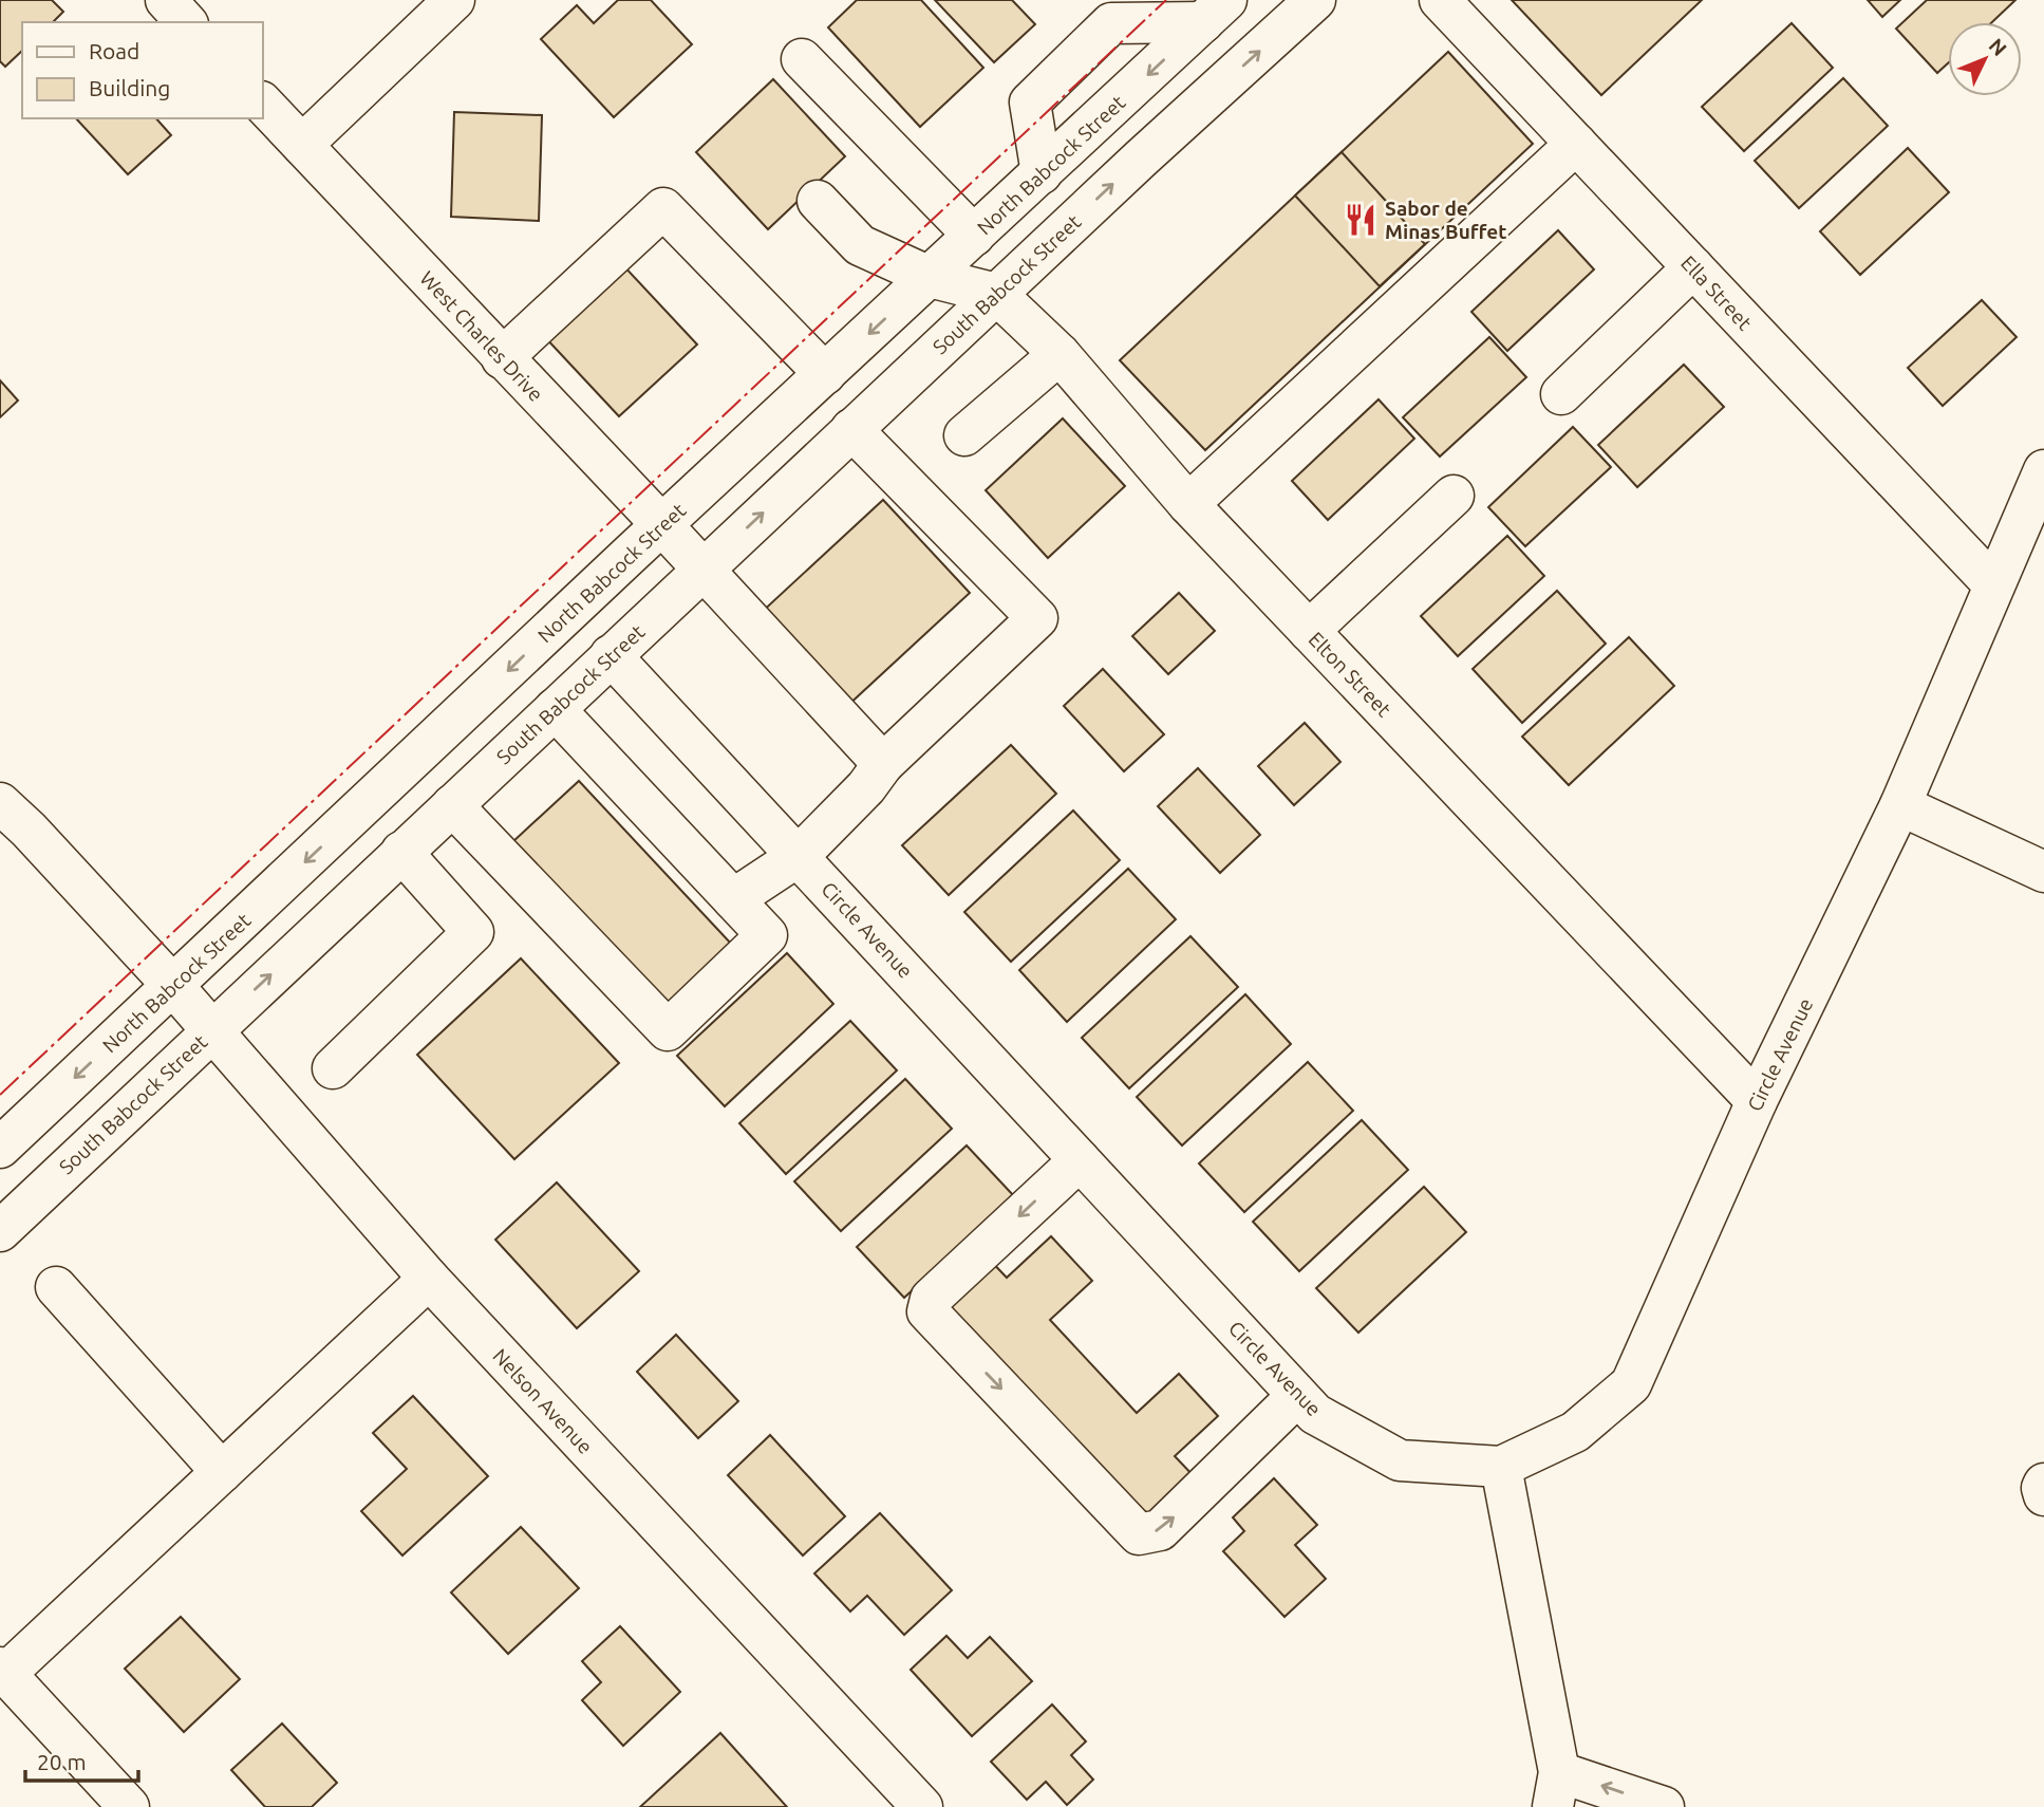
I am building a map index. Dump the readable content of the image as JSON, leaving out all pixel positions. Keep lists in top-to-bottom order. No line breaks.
{"streets":{"street":["North Babcock Street","South Babcock Street","Ella Street","West Charles Drive","Elton Street","Circle Avenue","Nelson Avenue"]},"crossings":[["North Babcock Street","West Charles Drive"],["North Babcock Street","Elton Street"],["North Babcock Street","Nelson Avenue"],["South Babcock Street","West Charles Drive"],["South Babcock Street","Elton Street"],["South Babcock Street","Circle Avenue"],["South Babcock Street","Nelson Avenue"],["Ella Street","Circle Avenue"],["Elton Street","Circle Avenue"]],"places":{"restaurant":["Sabor de Minas Buffet"]},"legend":["Road","Building"],"scale_bar":"20 m","north":"top right"}
